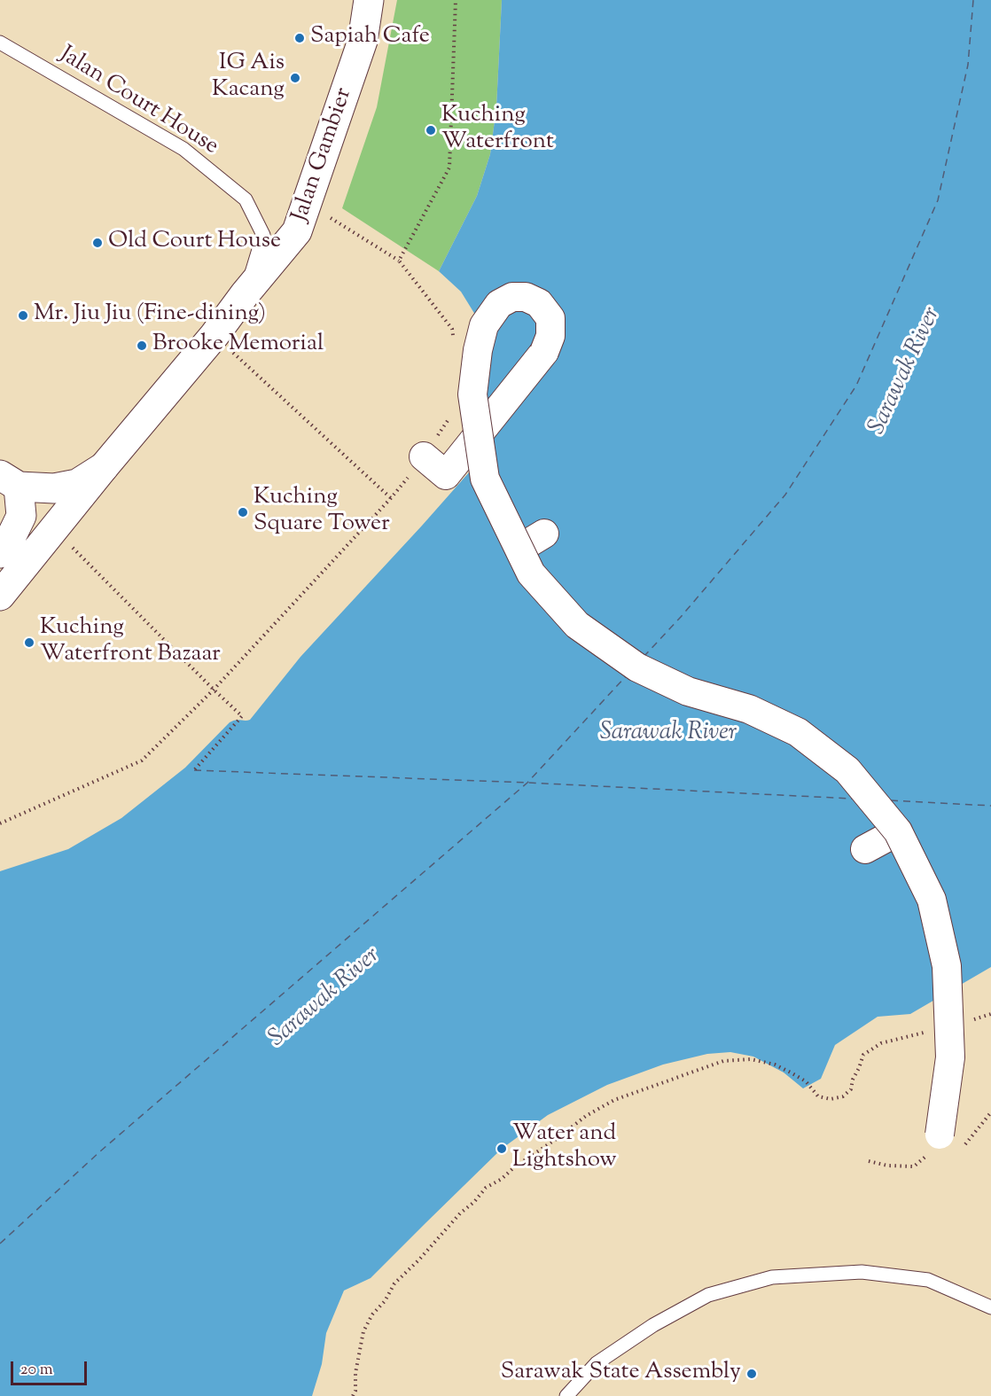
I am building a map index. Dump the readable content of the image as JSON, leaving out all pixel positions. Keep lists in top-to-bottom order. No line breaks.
{"streets":{"main road":["Jalan Gambier"],"lane":["Jalan Court House"]},"crossings":[["Jalan Court House","Jalan Gambier"]],"water":["Sarawak River"],"places":["Sapiah Cafe","IG Ais Kacang","Kuching Waterfront","Old Court House","Mr. Jiu Jiu (Fine-dining)","Brooke Memorial","Kuching Square Tower","Kuching Waterfront Bazaar","Water and Lightshow","Sarawak State Assembly"],"scale_bar":"20 m"}
